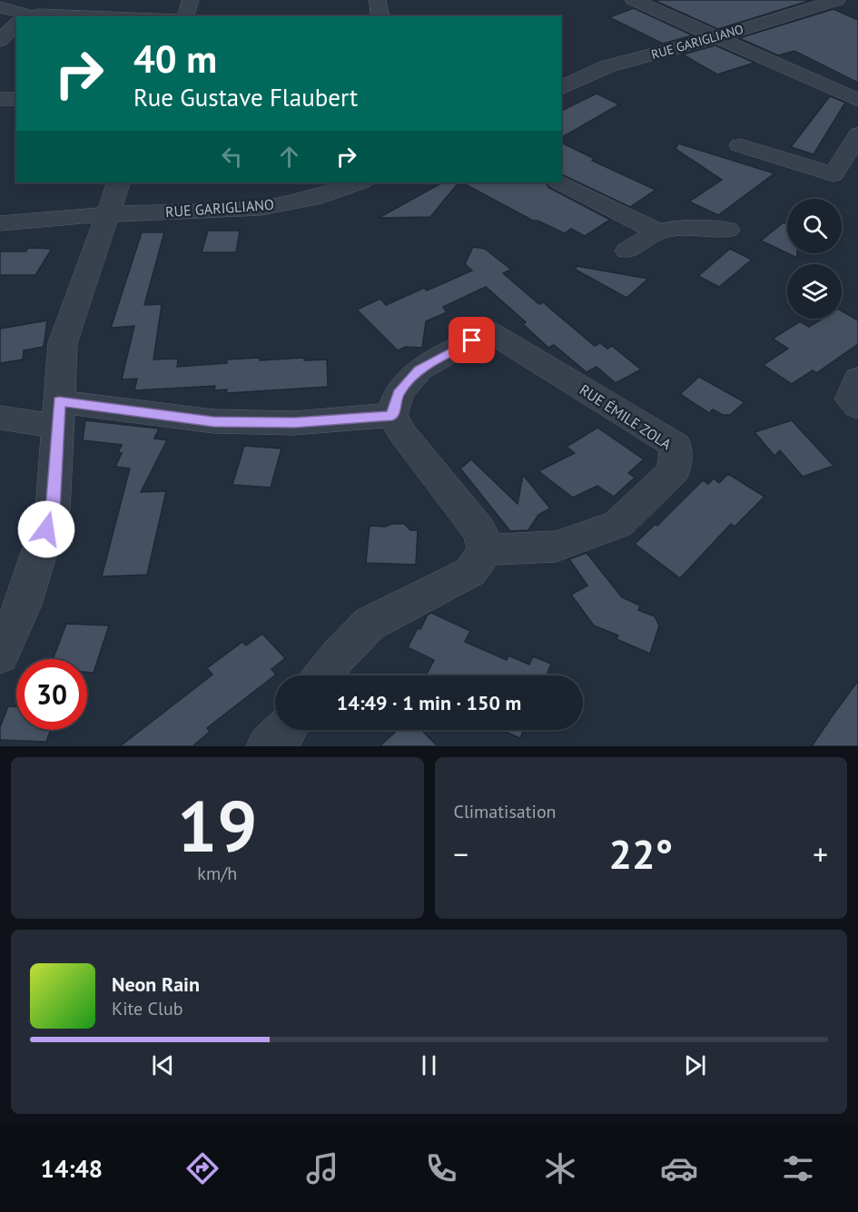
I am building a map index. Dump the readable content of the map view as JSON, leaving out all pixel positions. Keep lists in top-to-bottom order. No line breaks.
{"streets":{"street":["RUE GARIGLIANO","RUE ÉMILE ZOLA"]},"page":{"turn":["40 m","Rue Gustave Flaubert"],"limit":"30","trip":"14:49 · 1 min · 150 m","tile":[["19","km/h"],"Climatisation"],"heat":["−","22°","+"],"song":["Neon Rain","Kite Club"],"tabs":"14:48"}}
